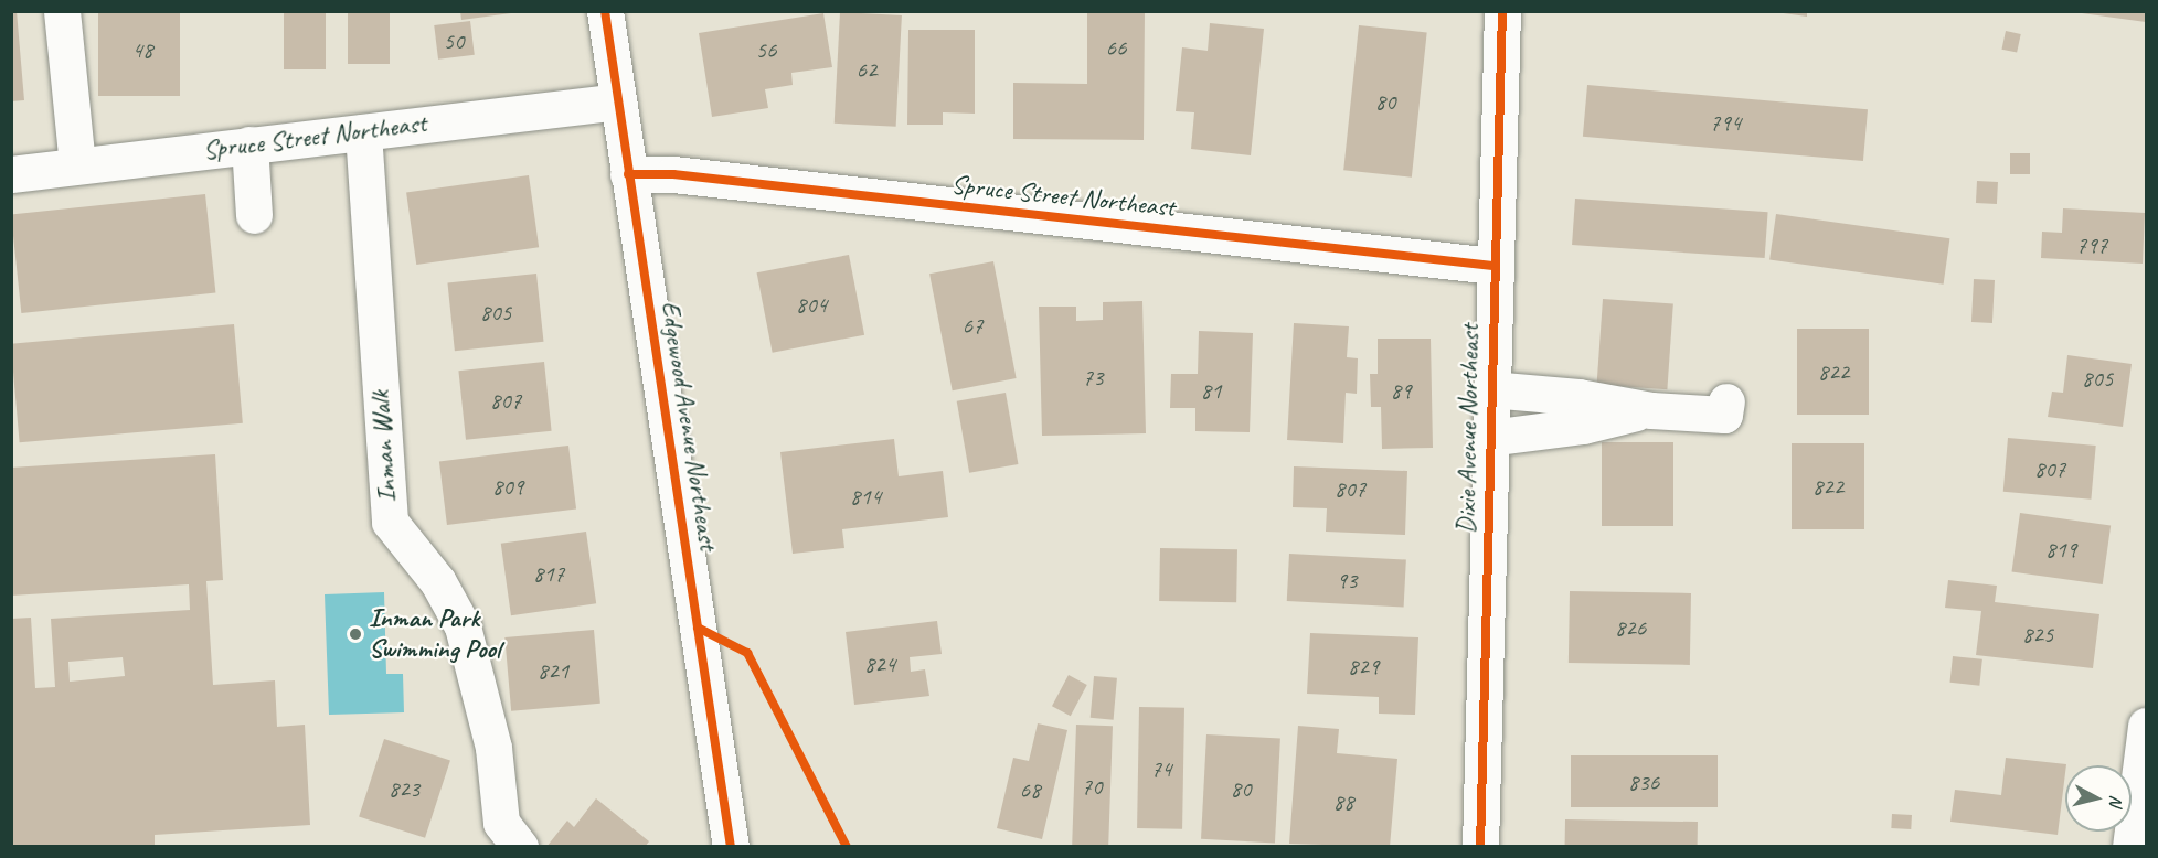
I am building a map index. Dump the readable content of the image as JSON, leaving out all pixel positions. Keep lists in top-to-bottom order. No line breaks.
{"streets":{"street":["Spruce Street Northeast","Edgewood Avenue Northeast","Dixie Avenue Northeast","Inman Walk"]},"crossings":[["Spruce Street Northeast","Edgewood Avenue Northeast"],["Spruce Street Northeast","Dixie Avenue Northeast"],["Spruce Street Northeast","Inman Walk"]],"places":["Inman Park Swimming Pool"],"house_numbers":["50","66","48","56","62","80","794","797","804","805","67","822","73","805","81","89","807","807","809","822","807","814","819","817","93","826","825","824","829","821","74","836","70","823","80","68","88"],"north":"right"}
